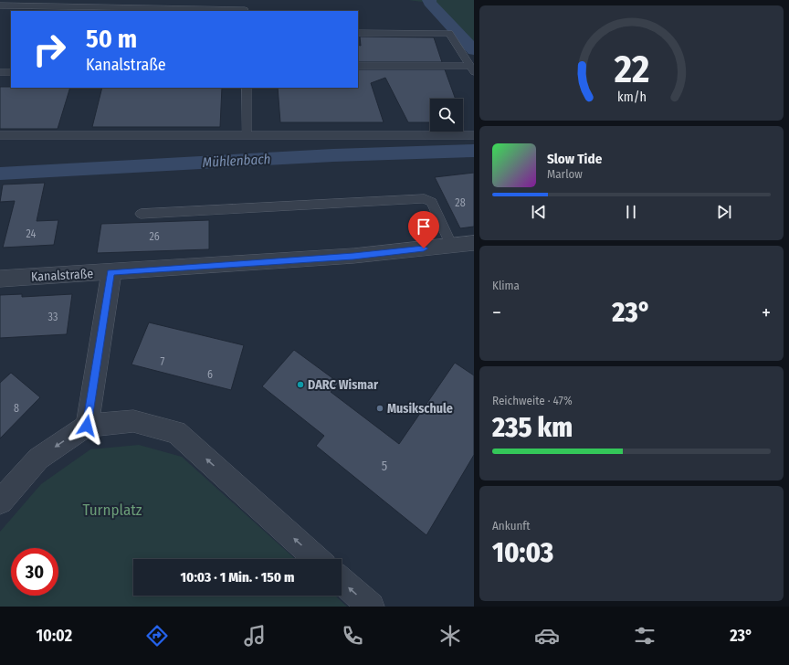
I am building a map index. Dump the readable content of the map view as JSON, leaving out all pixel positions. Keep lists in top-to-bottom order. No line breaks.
{"streets":{"street":["Kanalstraße"]},"water":["Mühlenbach"],"parks":["Turnplatz"],"places":["DARC Wismar","Musikschule"],"house_numbers":["28","24","26","33","7","6","8","5"],"page":{"turn":["50 m","Kanalstraße"],"song":["Slow Tide","Marlow"],"tile":["Klima",["Reichweite · 47%","235 km"],["Ankunft","10:03"]],"heat":["−","23°","+"],"limit":"30","trip":"10:03 · 1 Min. · 150 m","tabs":["10:02","23°"],"gauge":["22","km/h"]}}
